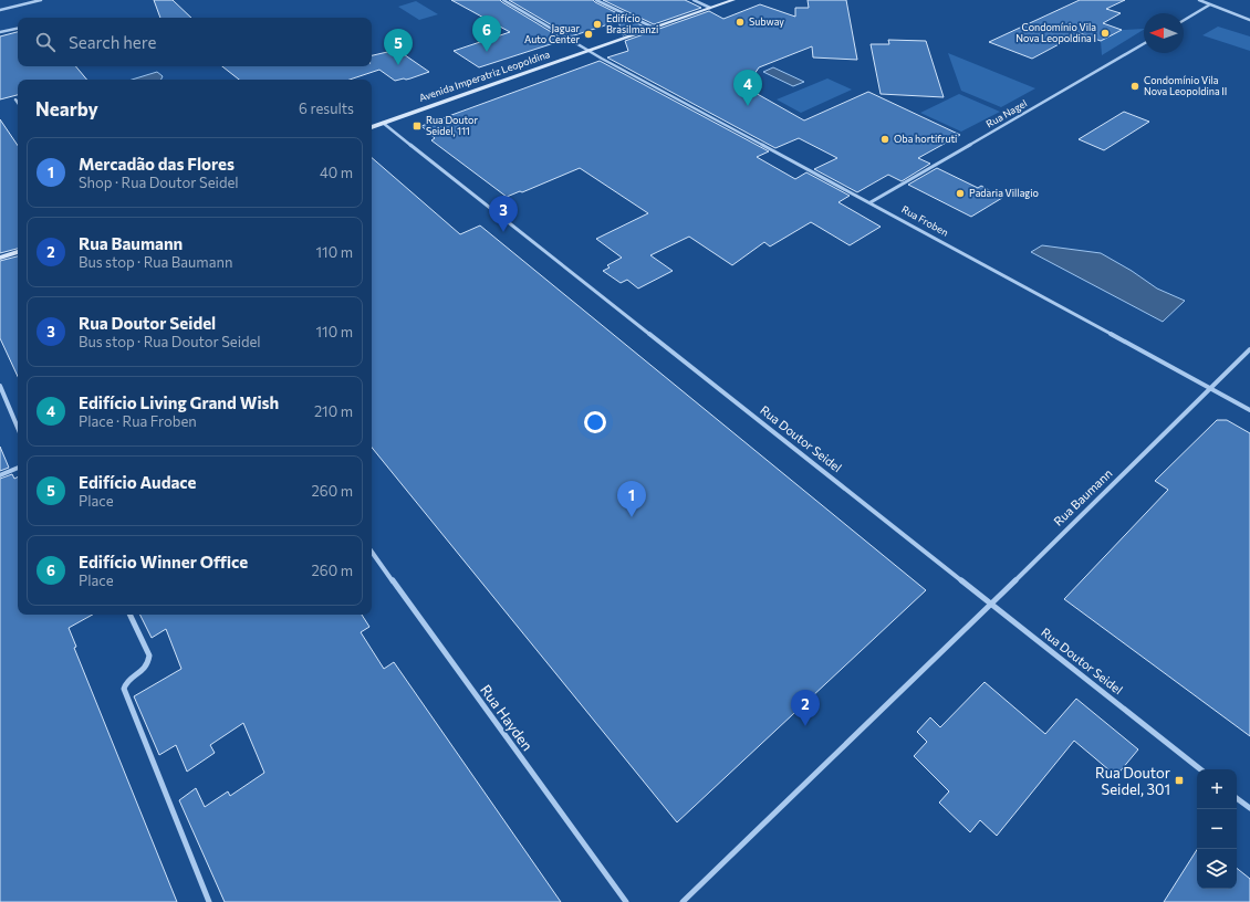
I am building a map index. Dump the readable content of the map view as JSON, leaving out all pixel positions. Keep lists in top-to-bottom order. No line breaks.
{"streets":{"main road":["Avenida Imperatriz Leopoldina"],"street":["Rua Nagel","Rua Froben","Rua Doutor Seidel","Rua Baumann","Rua Hayden"]},"crossings":[["Avenida Imperatriz Leopoldina","Rua Froben"],["Avenida Imperatriz Leopoldina","Rua Doutor Seidel"],["Rua Nagel","Rua Froben"],["Rua Froben","Rua Baumann"],["Rua Doutor Seidel","Rua Baumann"]],"places":{"other":["Subway","Edifício Brasilmanzi","Condomínio Vila Nova Leopoldina I","Jaguar Auto Center","Condomínio Vila Nova Leopoldina II","Oba hortifruti","Padaria Villagio"],"transit":["Rua Doutor Seidel, 111","Rua Doutor Seidel, 301"]},"north":"left","page":{"pins":["6","5","4","3","1","2"],"search":"Search here","heading":["Nearby","6 results"],"list":[{"mark":"1","name":"Mercadão das Flores","note":"Shop · Rua Doutor Seidel","value":"40 m"},{"mark":"2","name":"Rua Baumann","note":"Bus stop · Rua Baumann","value":"110 m"},{"mark":"3","name":"Rua Doutor Seidel","note":"Bus stop · Rua Doutor Seidel","value":"110 m"},{"mark":"4","name":"Edifício Living Grand Wish","note":"Place · Rua Froben","value":"210 m"},{"mark":"5","name":"Edifício Audace","note":"Place","value":"260 m"},{"mark":"6","name":"Edifício Winner Office","note":"Place","value":"260 m"}],"map_buttons":["+","−"]}}
